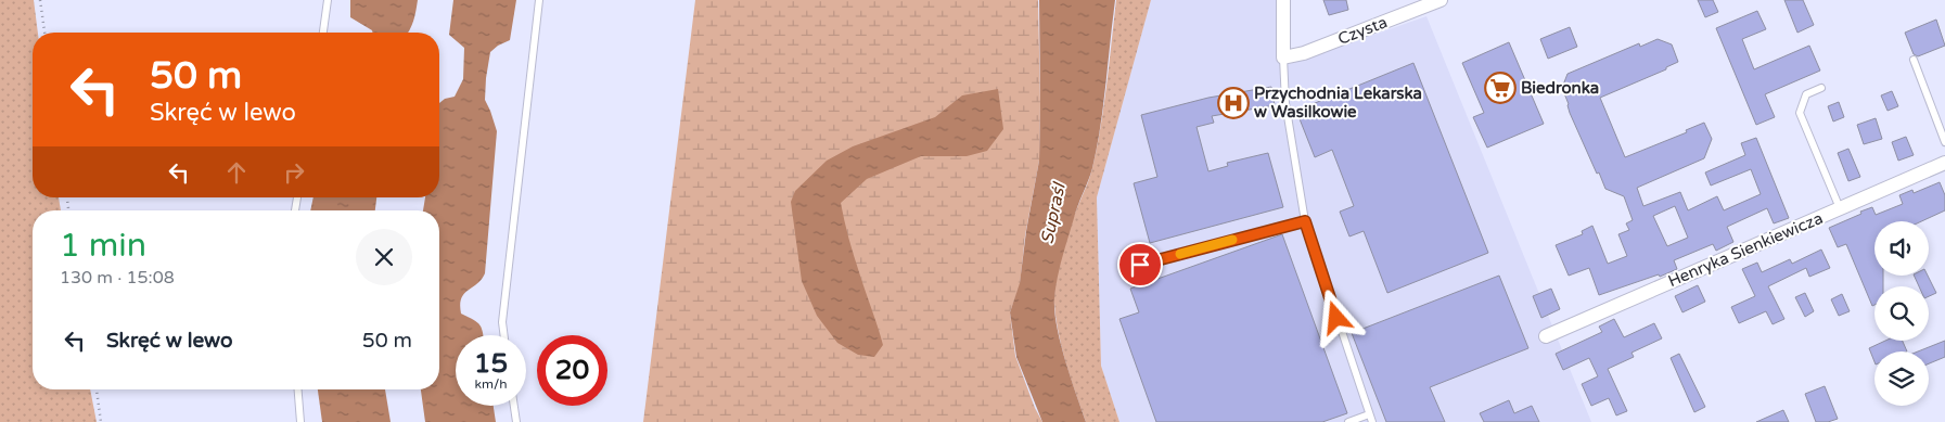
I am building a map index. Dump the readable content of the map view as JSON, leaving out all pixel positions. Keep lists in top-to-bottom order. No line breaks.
{"streets":{"street":["Czysta","Henryka Sienkiewicza"]},"water":["Supraśl"],"places":{"supermarket":["Biedronka"],"hospital":["Przychodnia Lekarska w Wasilkowie"]},"page":{"turn":["50 m","Skręć w lewo"],"heading":["1 min","130 m · 15:08"],"list":[{"name":"Skręć w lewo","value":"50 m"}],"speed":"15 km/h","limit":"20"}}
